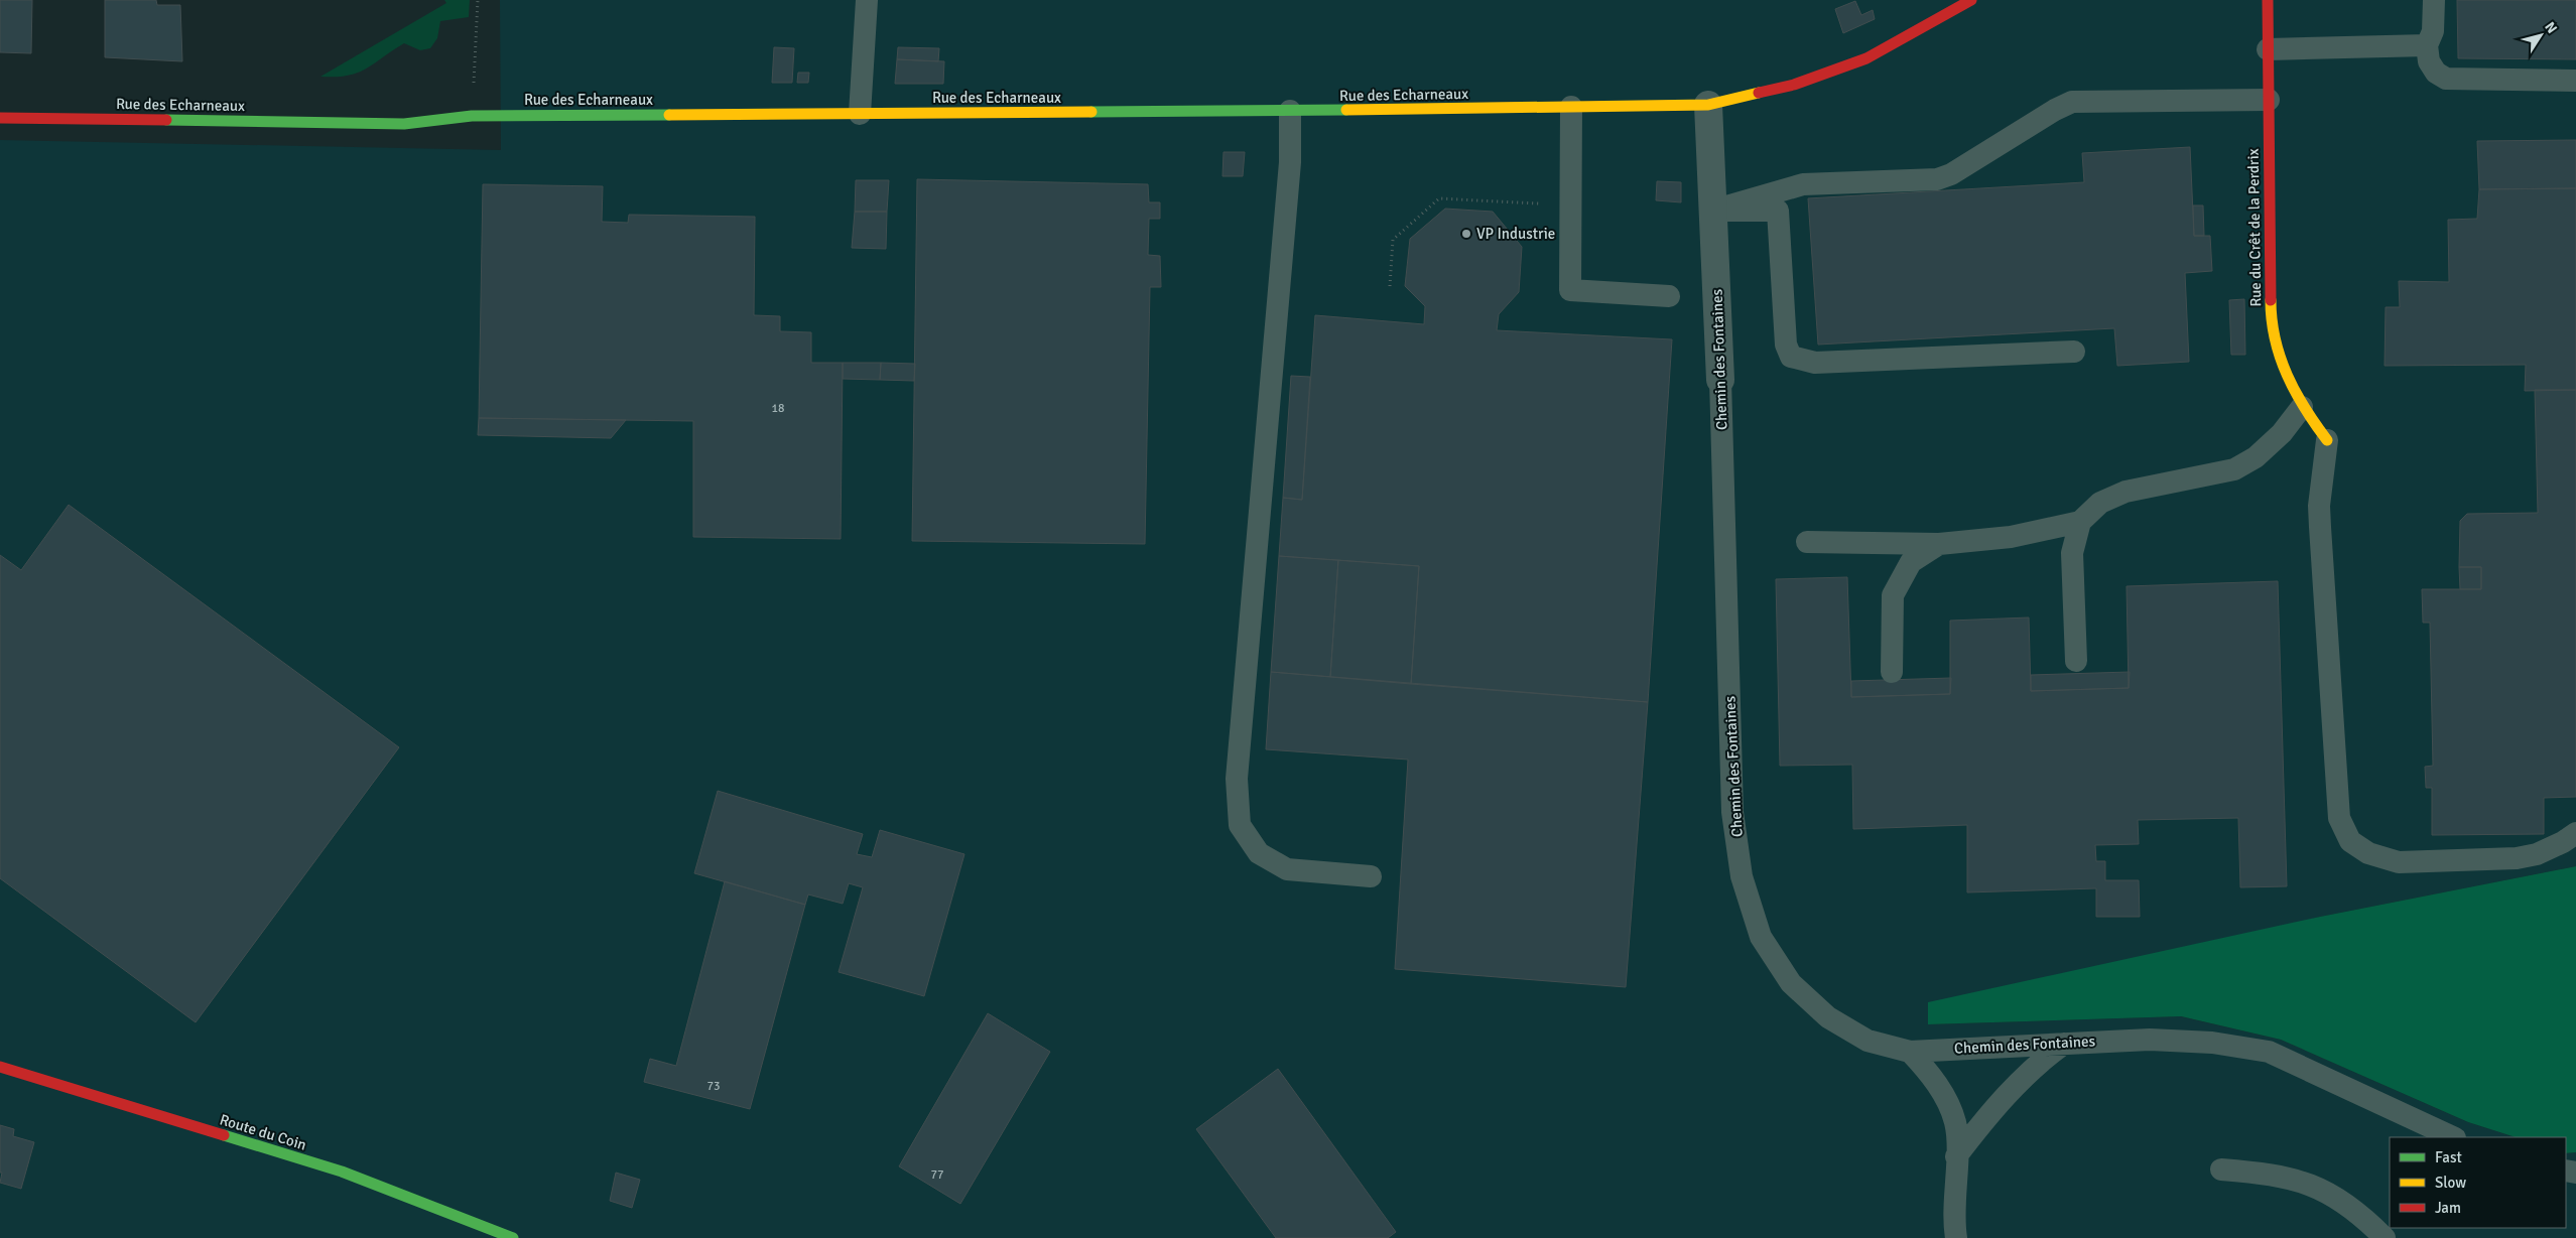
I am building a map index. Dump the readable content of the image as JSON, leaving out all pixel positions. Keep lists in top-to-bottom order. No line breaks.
{"streets":{"street":["Rue des Echarneaux","Rue du Crêt de la Perdrix","Chemin des Fontaines","Route du Coin"]},"crossings":[["Rue des Echarneaux","Chemin des Fontaines"]],"places":["VP Industrie"],"house_numbers":["18","73","77"],"legend":["Fast","Slow","Jam"],"north":"top right"}
